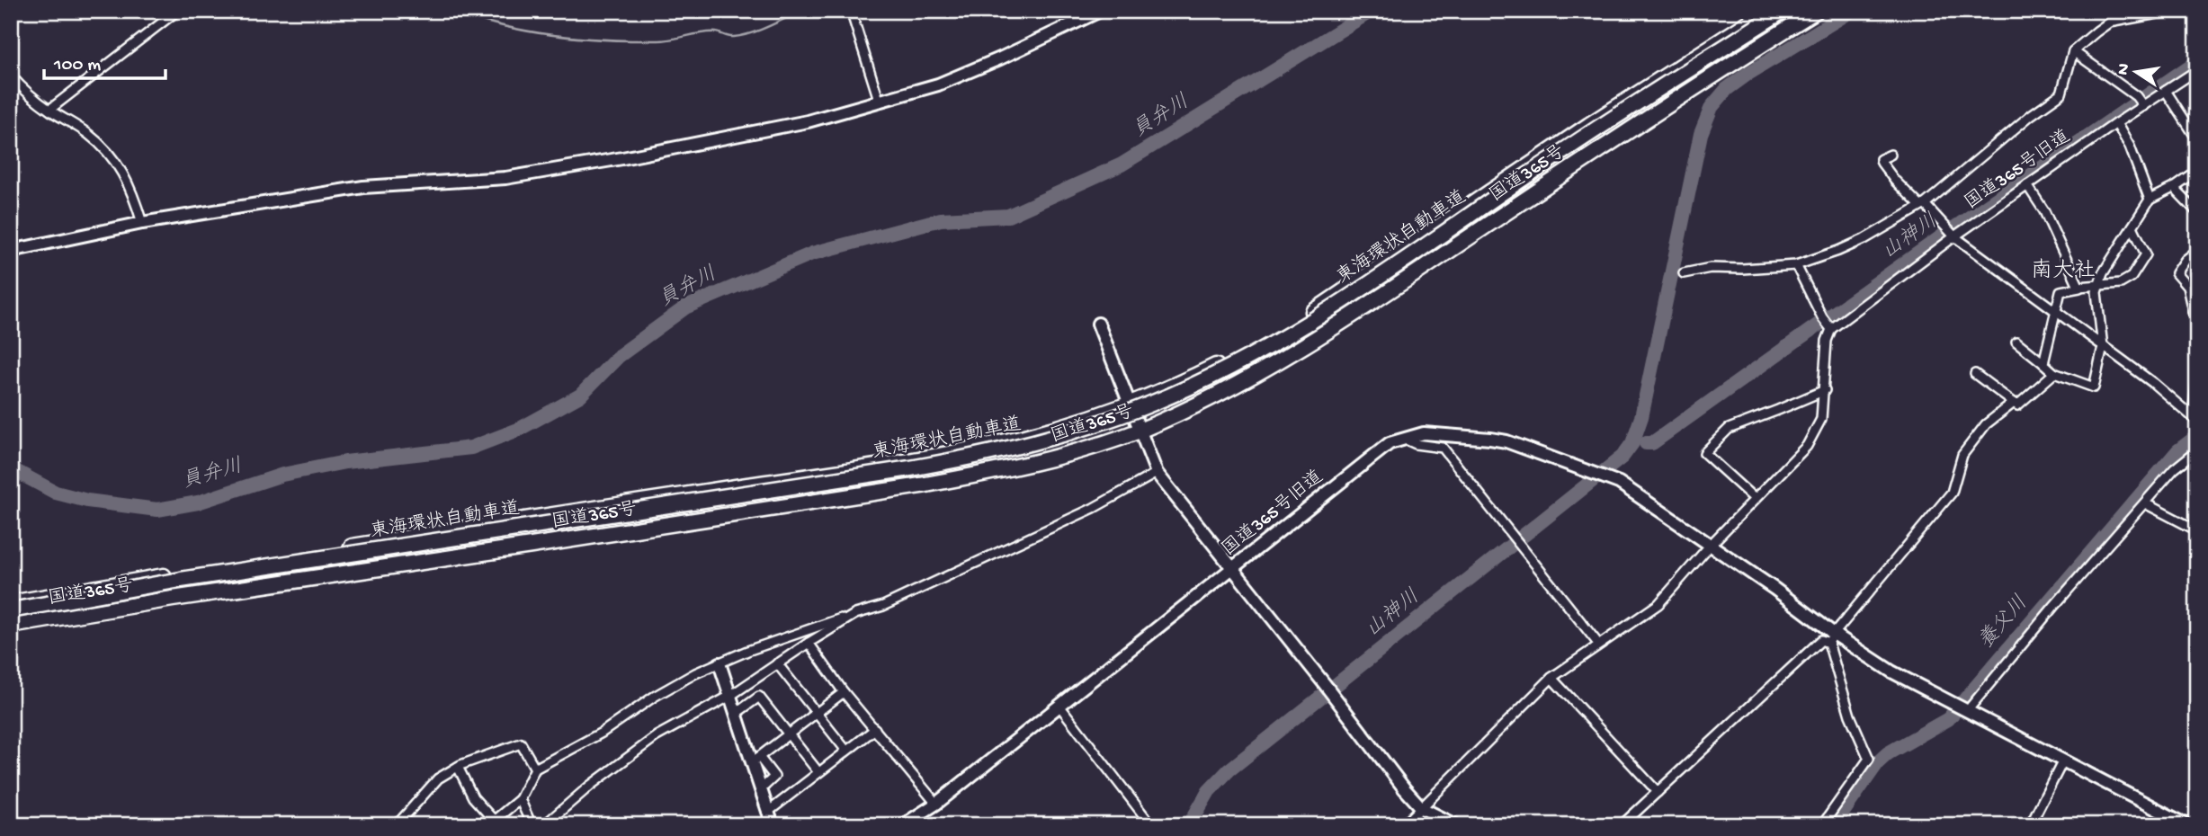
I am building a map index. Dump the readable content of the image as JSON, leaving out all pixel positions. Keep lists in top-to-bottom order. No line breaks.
{"streets":{"highway":["国道365号","東海環状自動車道"],"street":["国道365号旧道"]},"districts":["南大社"],"water":["員弁川","山神川","養父川"],"scale_bar":"100 m","north":"left"}
